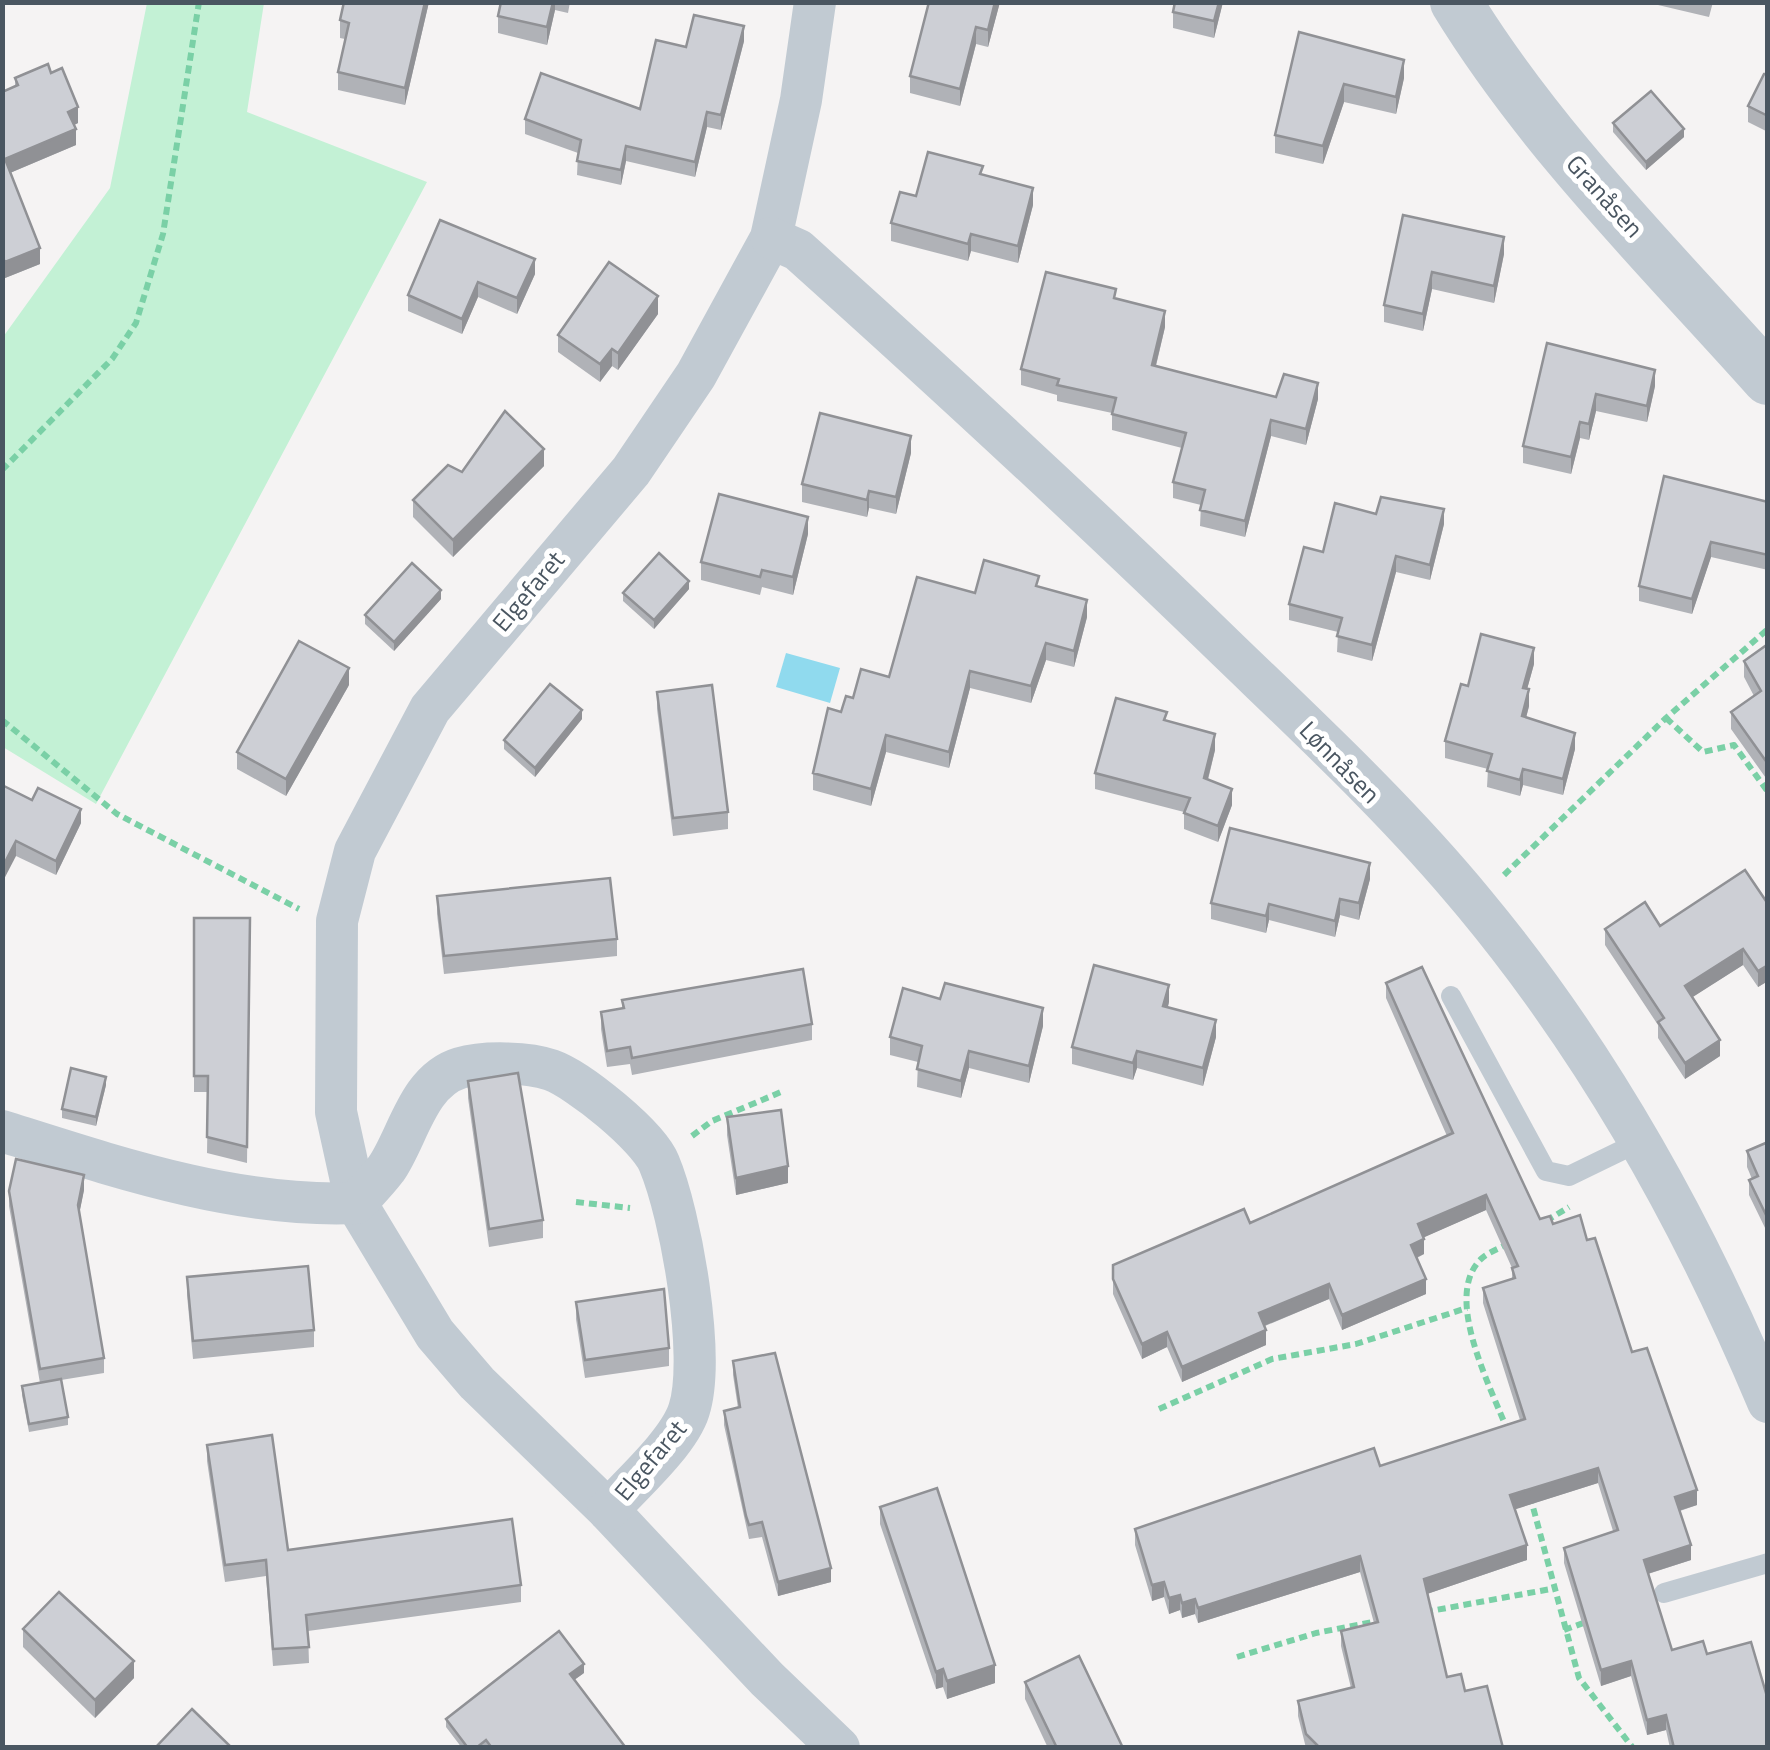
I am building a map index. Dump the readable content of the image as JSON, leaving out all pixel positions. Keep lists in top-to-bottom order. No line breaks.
{"streets":{"street":["Granåsen","Elgefaret","Lønnåsen"]},"crossings":[["Elgefaret","Lønnåsen"]]}
